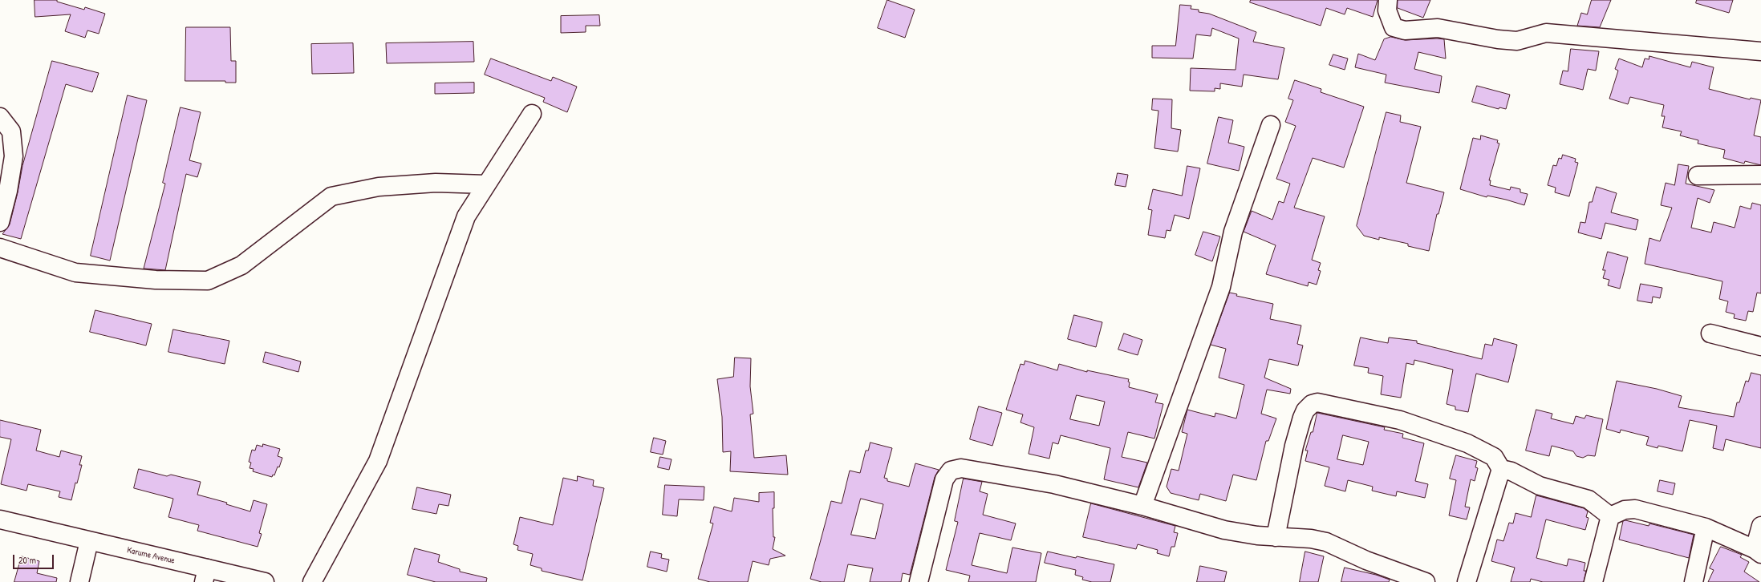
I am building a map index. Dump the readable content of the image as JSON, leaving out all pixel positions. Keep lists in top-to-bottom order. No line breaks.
{"streets":{"street":["Karume Avenue"]},"scale_bar":"20 m"}
